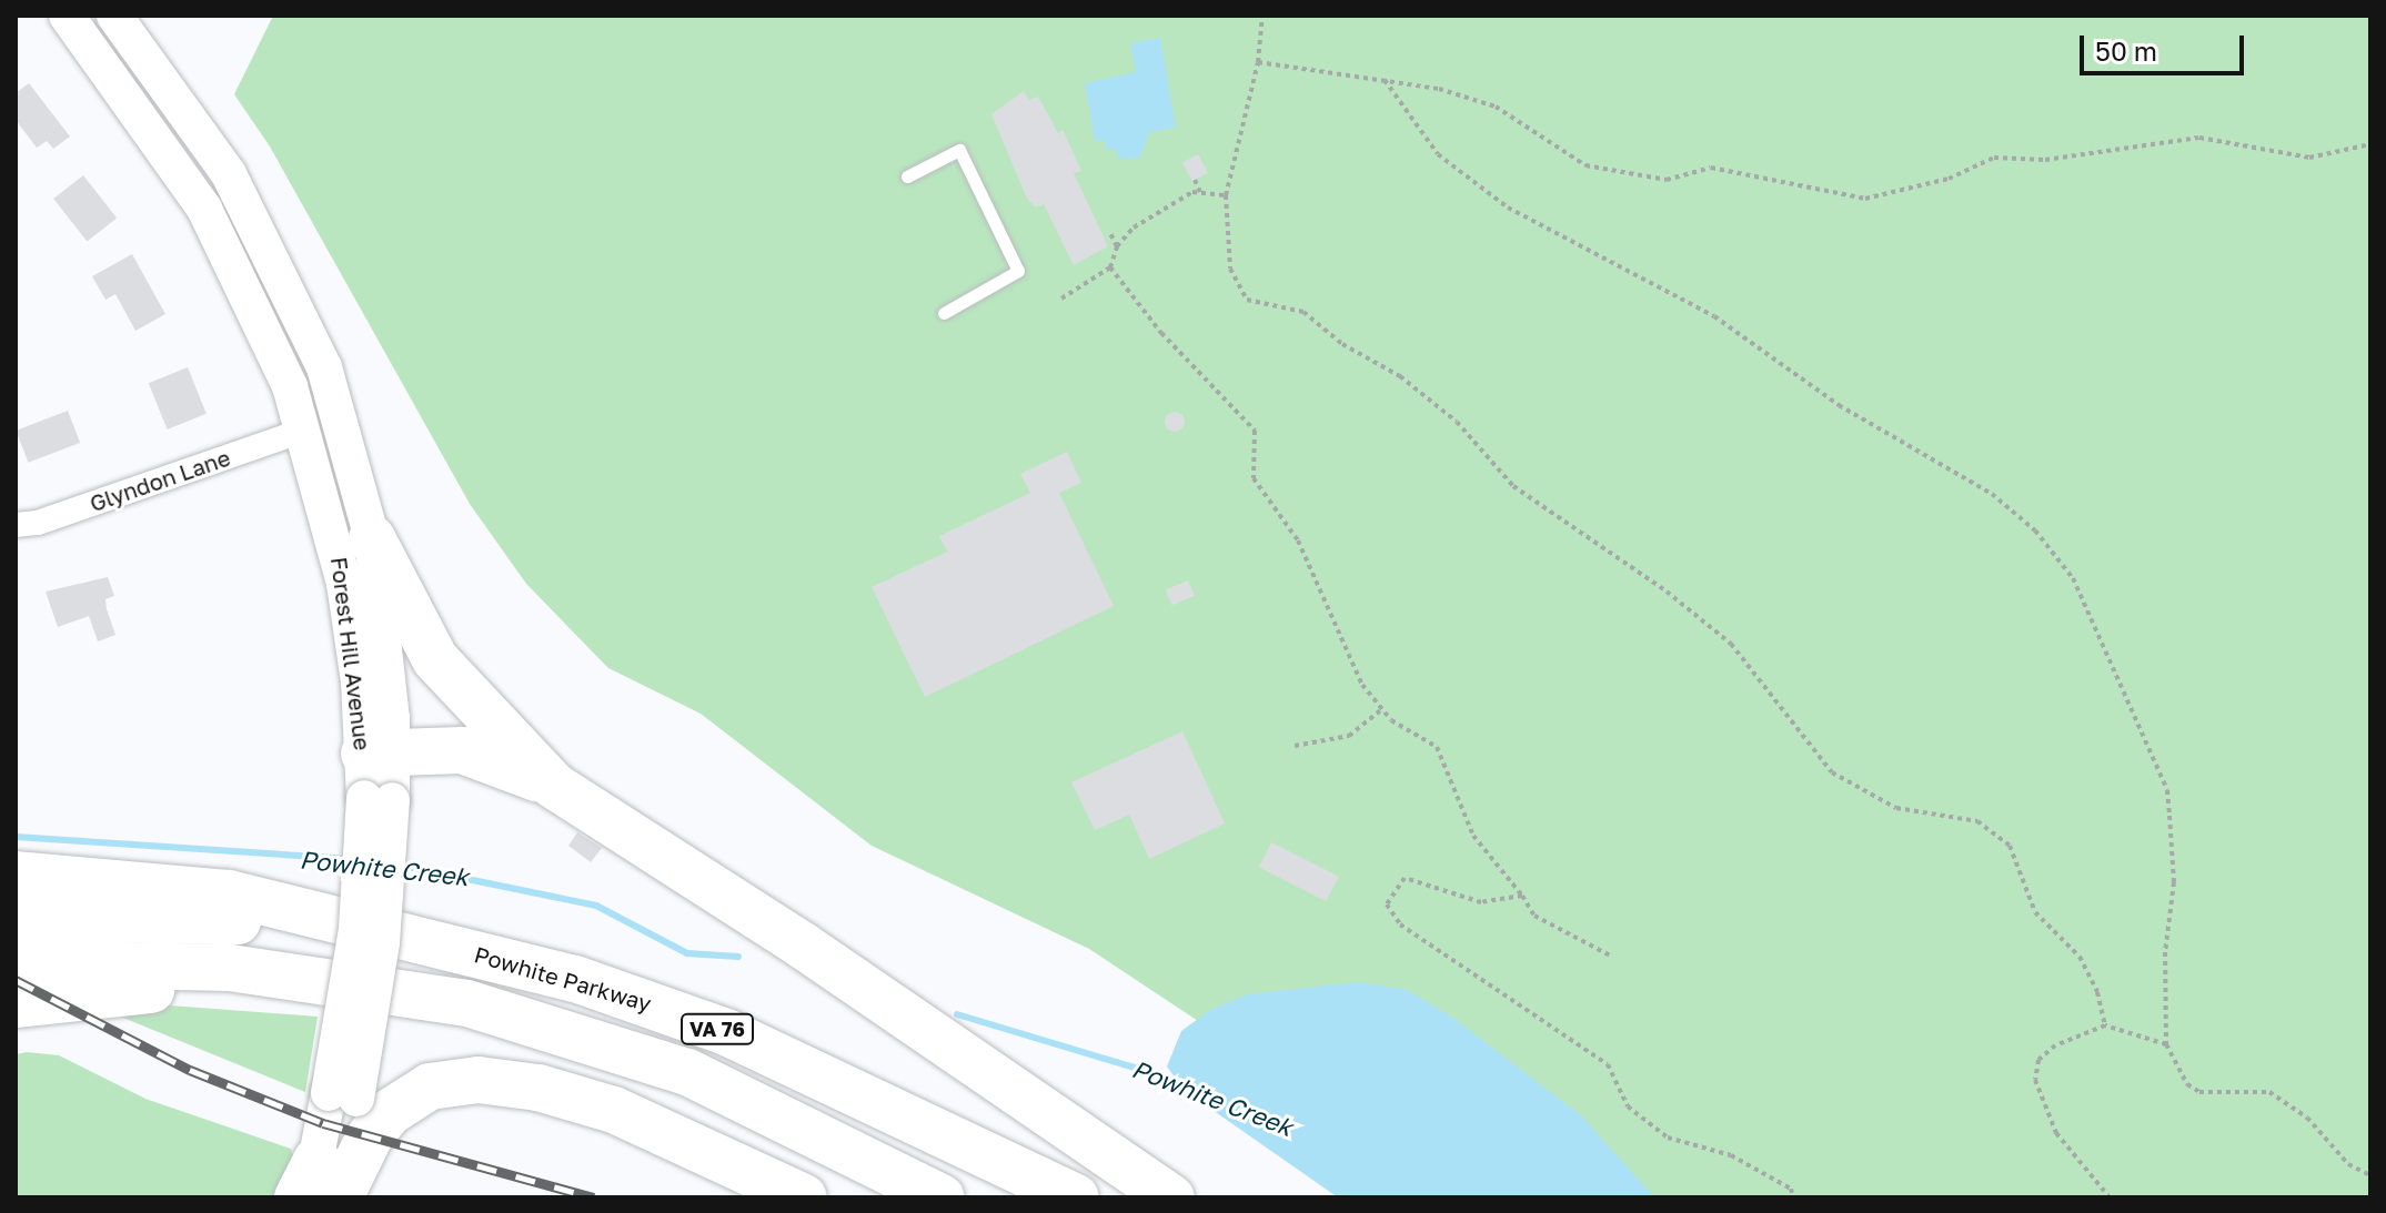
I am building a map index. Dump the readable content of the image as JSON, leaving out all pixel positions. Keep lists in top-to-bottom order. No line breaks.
{"streets":{"highway":["Powhite Parkway","VA 76"],"main road":["Forest Hill Avenue"],"street":["Glyndon Lane"]},"crossings":[["Glyndon Lane","Forest Hill Avenue"],["Powhite Parkway","VA 76"]],"water":["Powhite Creek"],"scale_bar":"50 m"}
